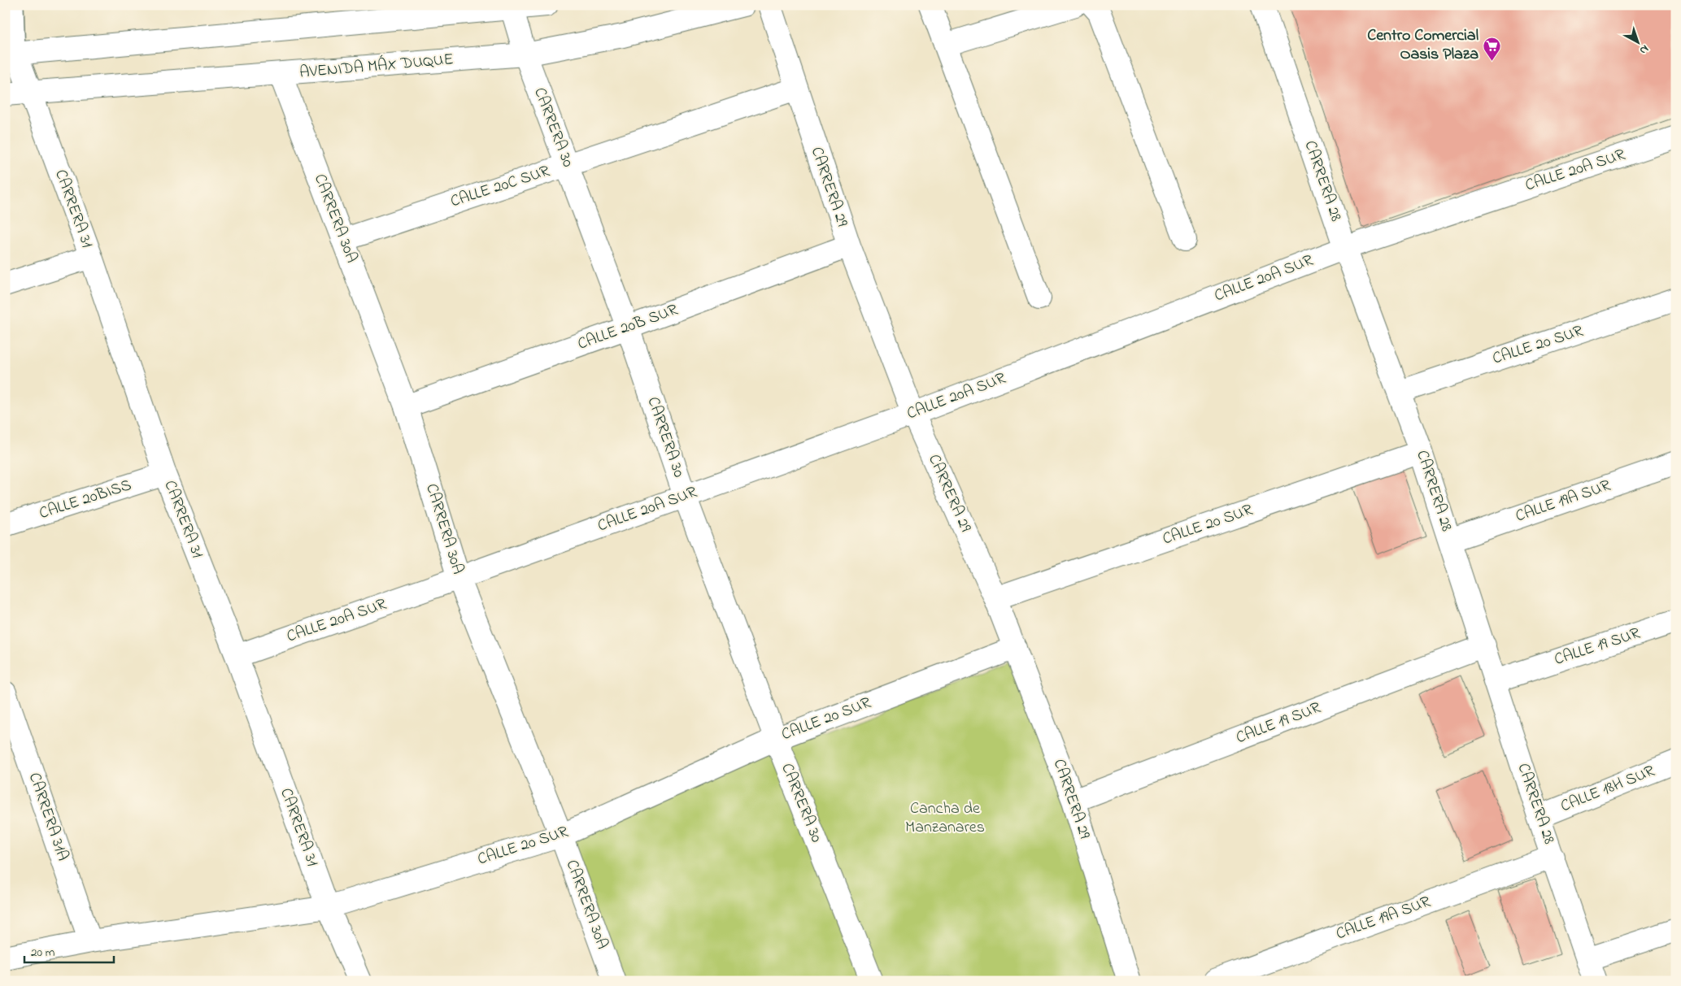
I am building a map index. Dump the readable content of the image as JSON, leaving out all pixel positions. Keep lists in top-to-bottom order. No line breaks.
{"streets":{"street":["AVENIDA MÁX DUQUE","CARRERA 30","CALLE 20A SUR","CARRERA 28","CALLE 20C SUR","CARRERA 29","CARRERA 31","CARRERA 30A","CALLE 20B SUR","CALLE 20 SUR","CALLE 20BISS","CALLE 19A SUR","CALLE 19 SUR","CALLE 18H SUR","CARRERA 31A"]},"crossings":[["AVENIDA MÁX DUQUE","CARRERA 30"],["AVENIDA MÁX DUQUE","CARRERA 31"],["AVENIDA MÁX DUQUE","CARRERA 30A"],["CARRERA 30","CALLE 20A SUR"],["CARRERA 30","CALLE 20C SUR"],["CARRERA 30","CALLE 20B SUR"],["CARRERA 30","CALLE 20 SUR"],["CALLE 20A SUR","CARRERA 28"],["CALLE 20A SUR","CARRERA 29"],["CALLE 20A SUR","CARRERA 31"],["CALLE 20A SUR","CARRERA 30A"],["CARRERA 28","CALLE 20 SUR"],["CARRERA 28","CALLE 19A SUR"],["CARRERA 28","CALLE 19 SUR"],["CARRERA 28","CALLE 18H SUR"],["CALLE 20C SUR","CARRERA 29"],["CALLE 20C SUR","CARRERA 30A"],["CARRERA 29","CALLE 20B SUR"],["CARRERA 29","CALLE 20 SUR"],["CARRERA 29","CALLE 19 SUR"],["CARRERA 31","CALLE 20 SUR"],["CARRERA 31","CALLE 20BISS"],["CARRERA 30A","CALLE 20B SUR"],["CARRERA 30A","CALLE 20 SUR"],["CALLE 20 SUR","CARRERA 31A"]],"parks":["Cancha de Manzanares"],"places":{"supermarket":["Centro Comercial Oasis Plaza"]},"scale_bar":"20 m","north":"bottom right"}
